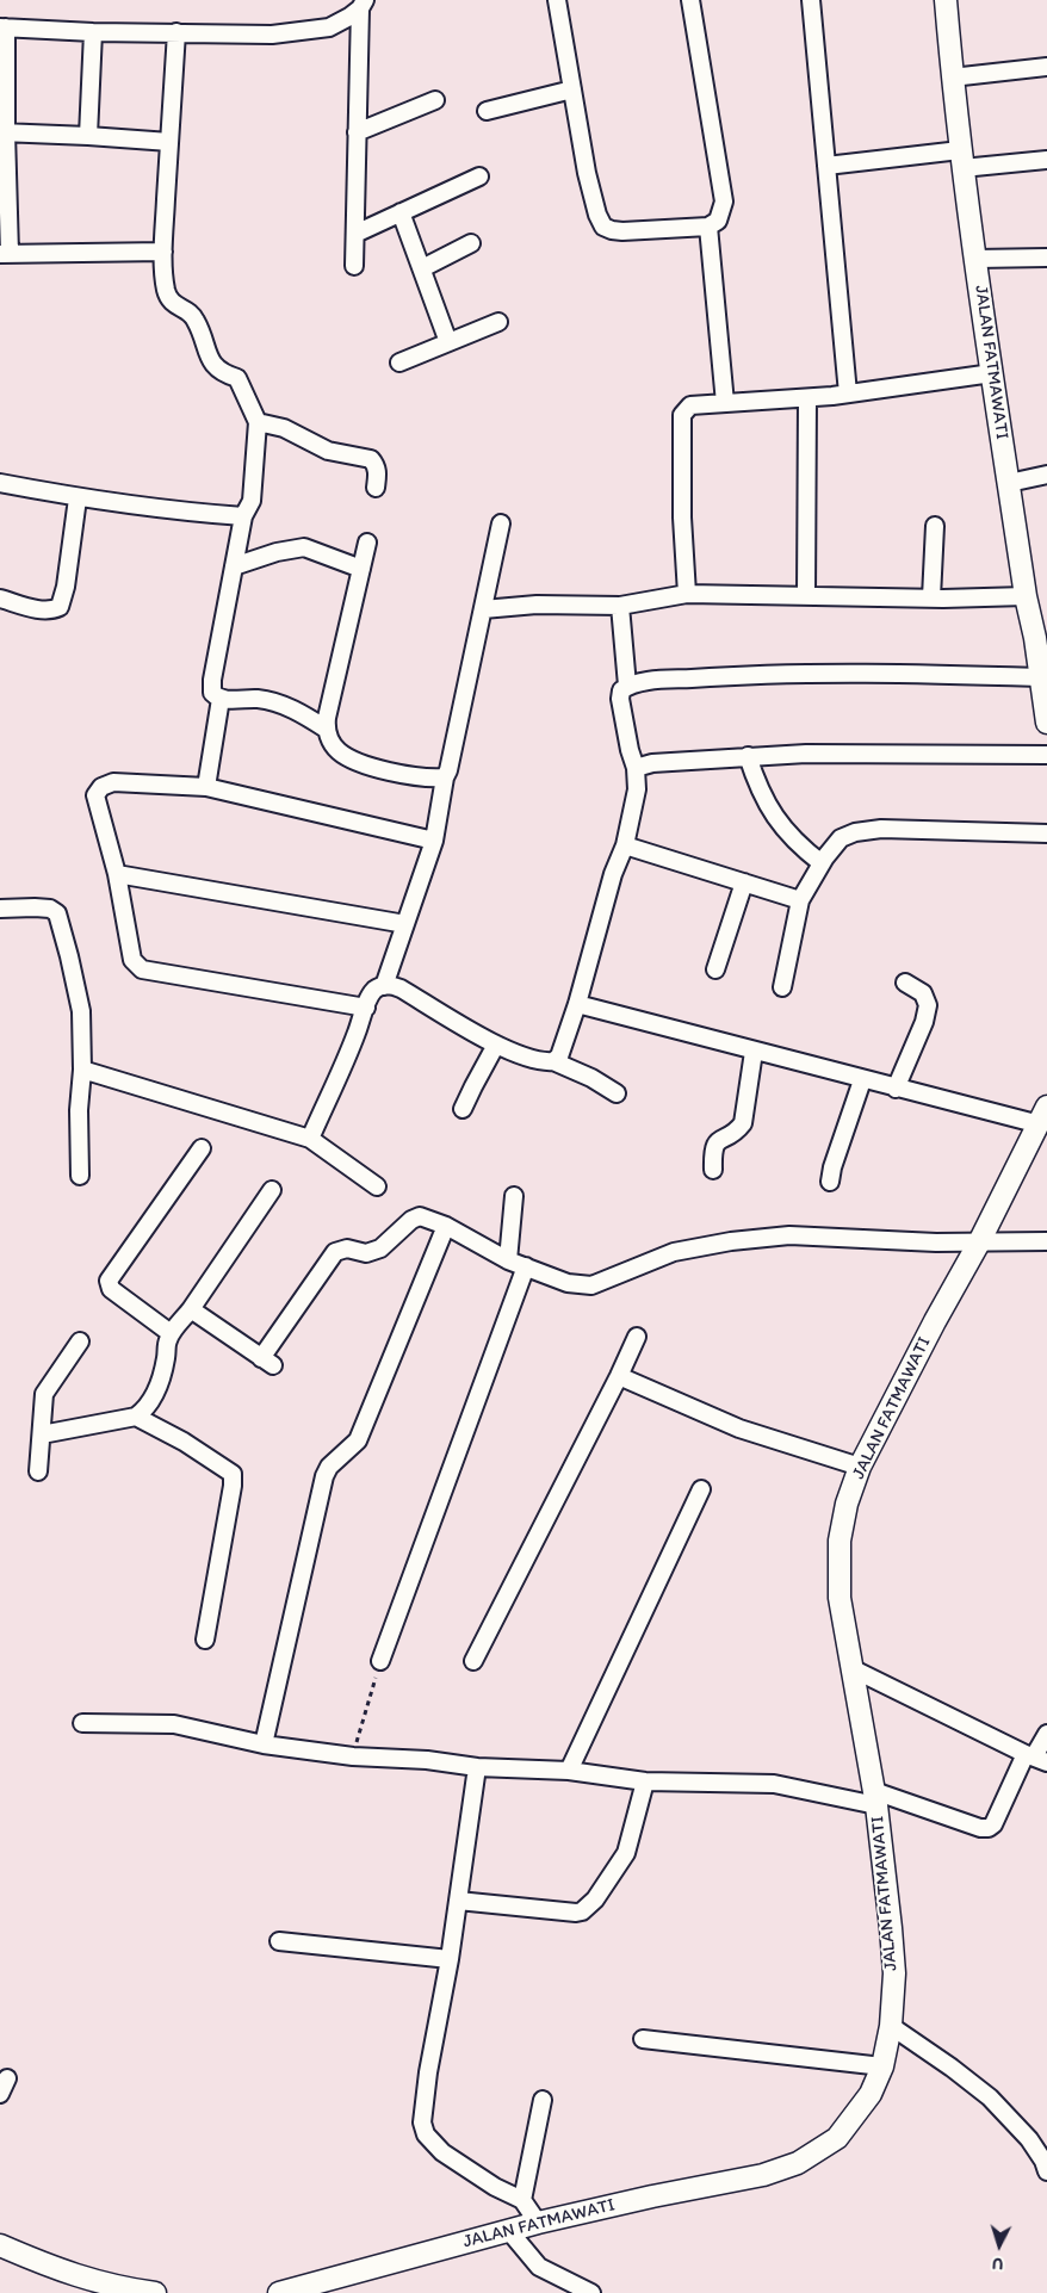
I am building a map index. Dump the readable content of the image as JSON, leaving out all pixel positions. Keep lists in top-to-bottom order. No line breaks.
{"streets":{"street":["JALAN FATMAWATI"]},"north":"bottom"}
